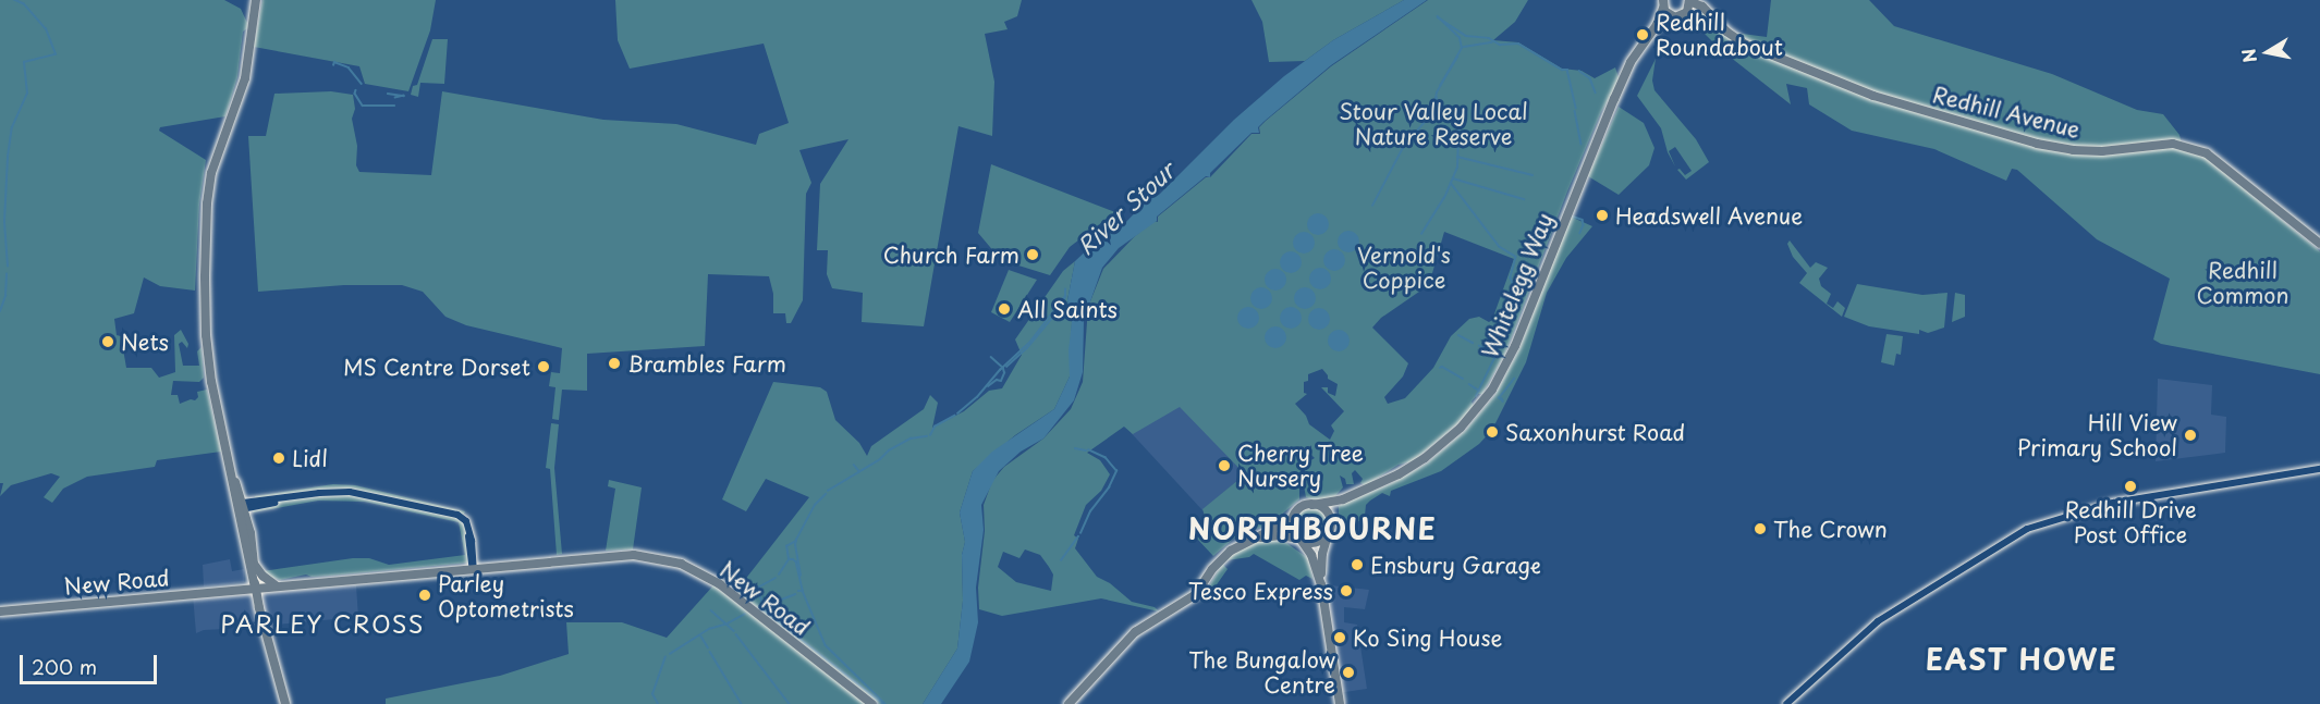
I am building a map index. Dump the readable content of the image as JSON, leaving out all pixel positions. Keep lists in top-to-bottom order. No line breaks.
{"streets":{"main road":["Redhill Avenue","Whitelegg Way","New Road"]},"districts":["NORTHBOURNE","PARLEY CROSS","EAST HOWE"],"water":["River Stour"],"parks":["Stour Valley Local Nature Reserve","Vernold's Coppice","Redhill Common"],"places":["Redhill Roundabout","Headswell Avenue","Church Farm","All Saints","Nets","Brambles Farm","MS Centre Dorset","Saxonhurst Road","Hill View Primary School","Lidl","Cherry Tree Nursery","Redhill Drive Post Office","The Crown","Ensbury Garage","Tesco Express","Parley Optometrists","Ko Sing House","The Bungalow Centre"],"scale_bar":"200 m","north":"left"}
